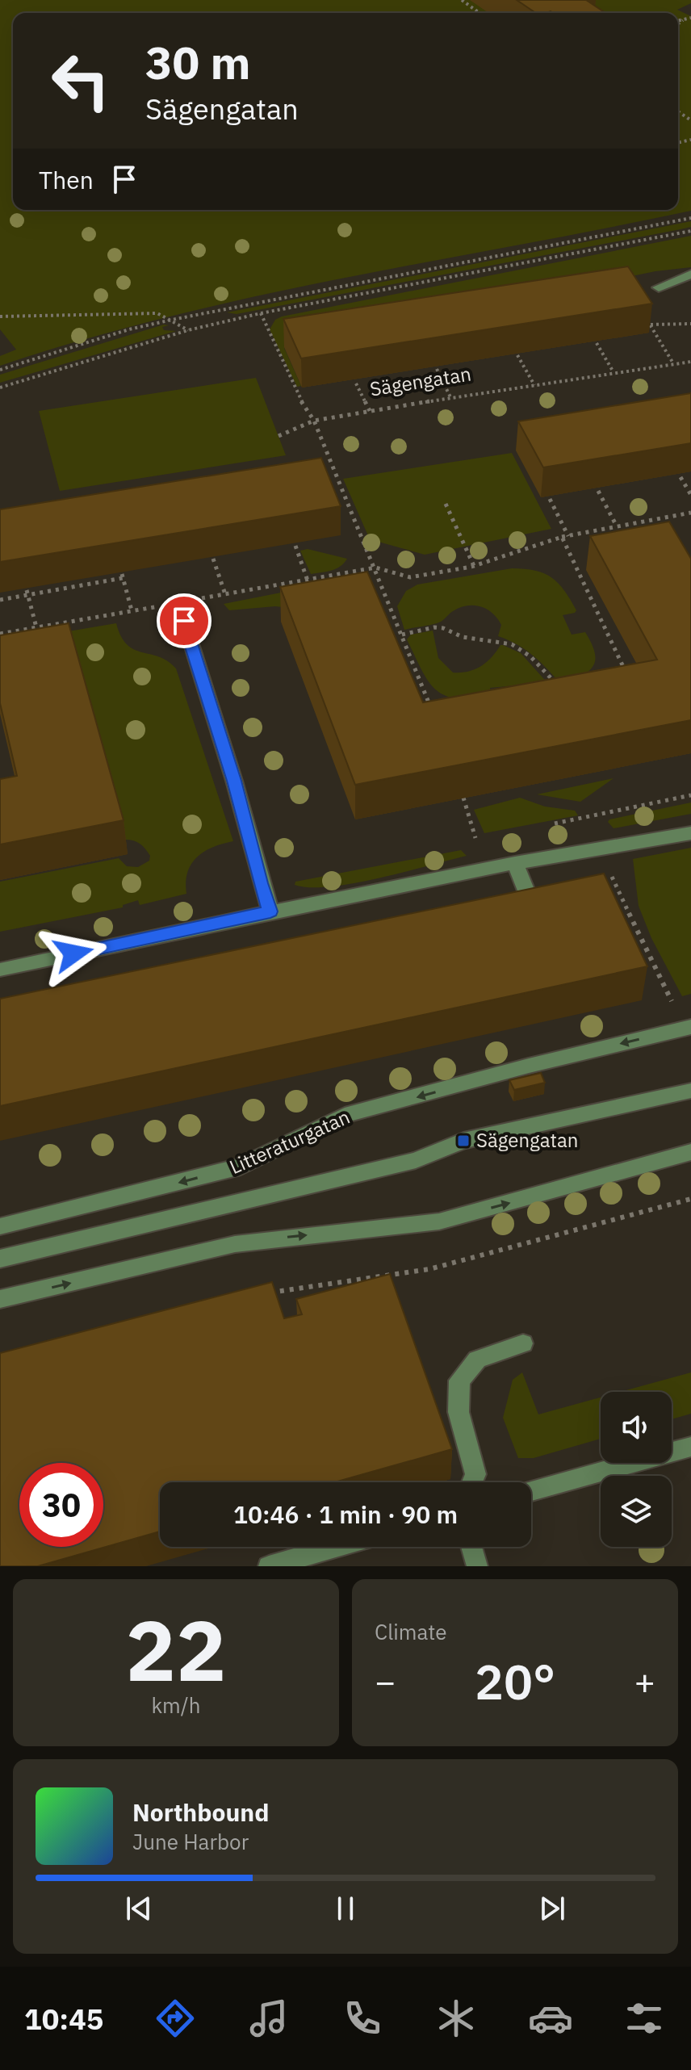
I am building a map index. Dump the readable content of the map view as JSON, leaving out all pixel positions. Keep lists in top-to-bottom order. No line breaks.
{"streets":{"street":["Litteraturgatan"],"path":["Sägengatan"]},"places":{"transit":["Sägengatan"]},"page":{"turn":["30 m","Sägengatan"],"then":"Then","limit":"30","trip":"10:46 · 1 min · 90 m","tile":[["22","km/h"],"Climate"],"heat":["−","20°","+"],"song":["Northbound","June Harbor"],"tabs":"10:45"}}
